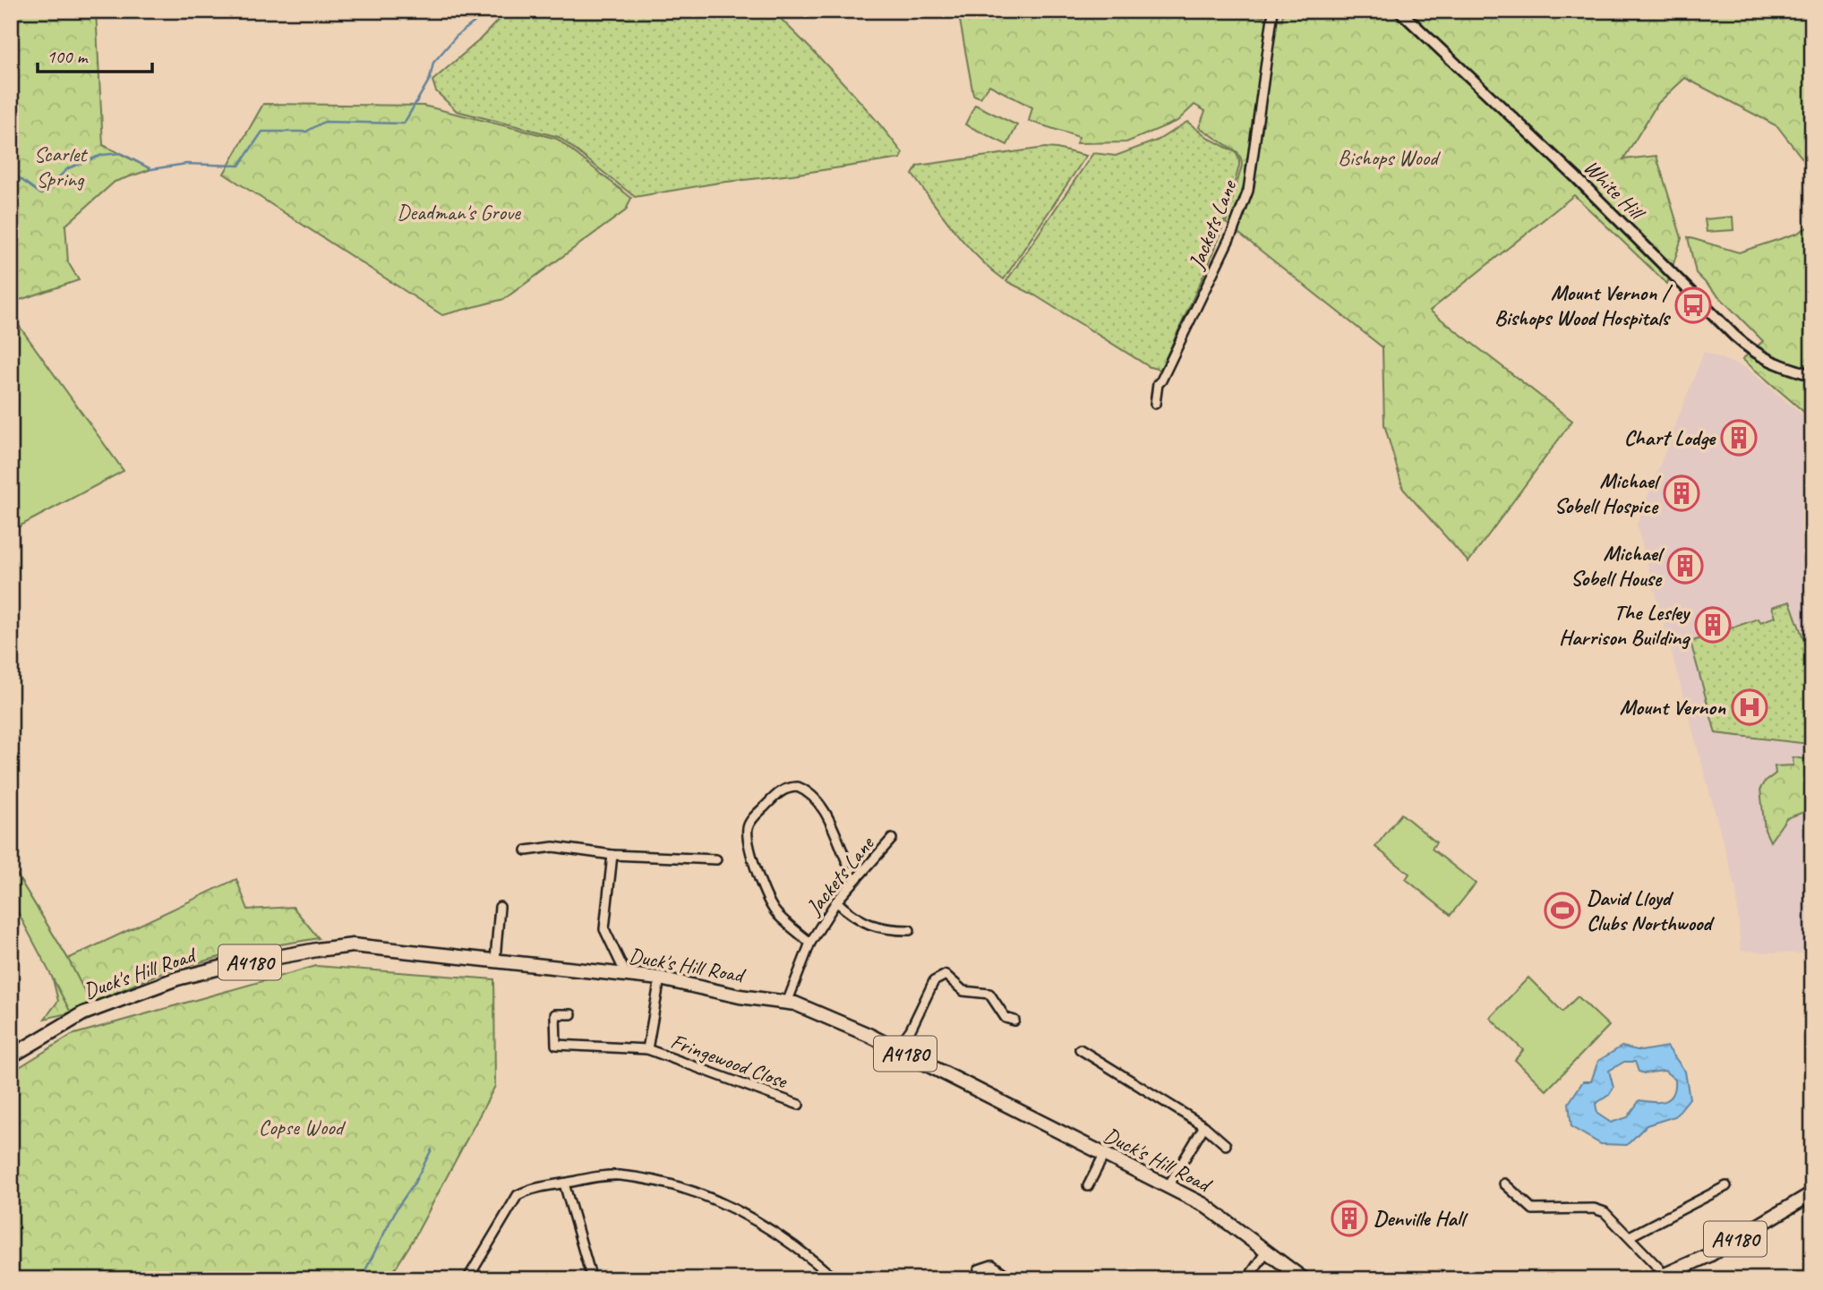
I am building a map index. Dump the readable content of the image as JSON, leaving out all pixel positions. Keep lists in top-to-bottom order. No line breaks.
{"streets":{"main road":["A4180","Duck's Hill Road"],"street":["White Hill","Jackets Lane","Fringewood Close"]},"crossings":[["Jackets Lane","Duck's Hill Road"],["Duck's Hill Road","Fringewood Close"]],"parks":["Scarlet Spring","Bishops Wood","Deadman's Grove","Copse Wood"],"places":{"bus stop":["Mount Vernon / Bishops Wood Hospitals"],"building":["Chart Lodge","Michael Sobell Hospice","Michael Sobell House","The Lesley Harrison Building","Denville Hall"],"hospital":["Mount Vernon"],"sports":["David Lloyd Clubs Northwood"]},"scale_bar":"100 m"}
